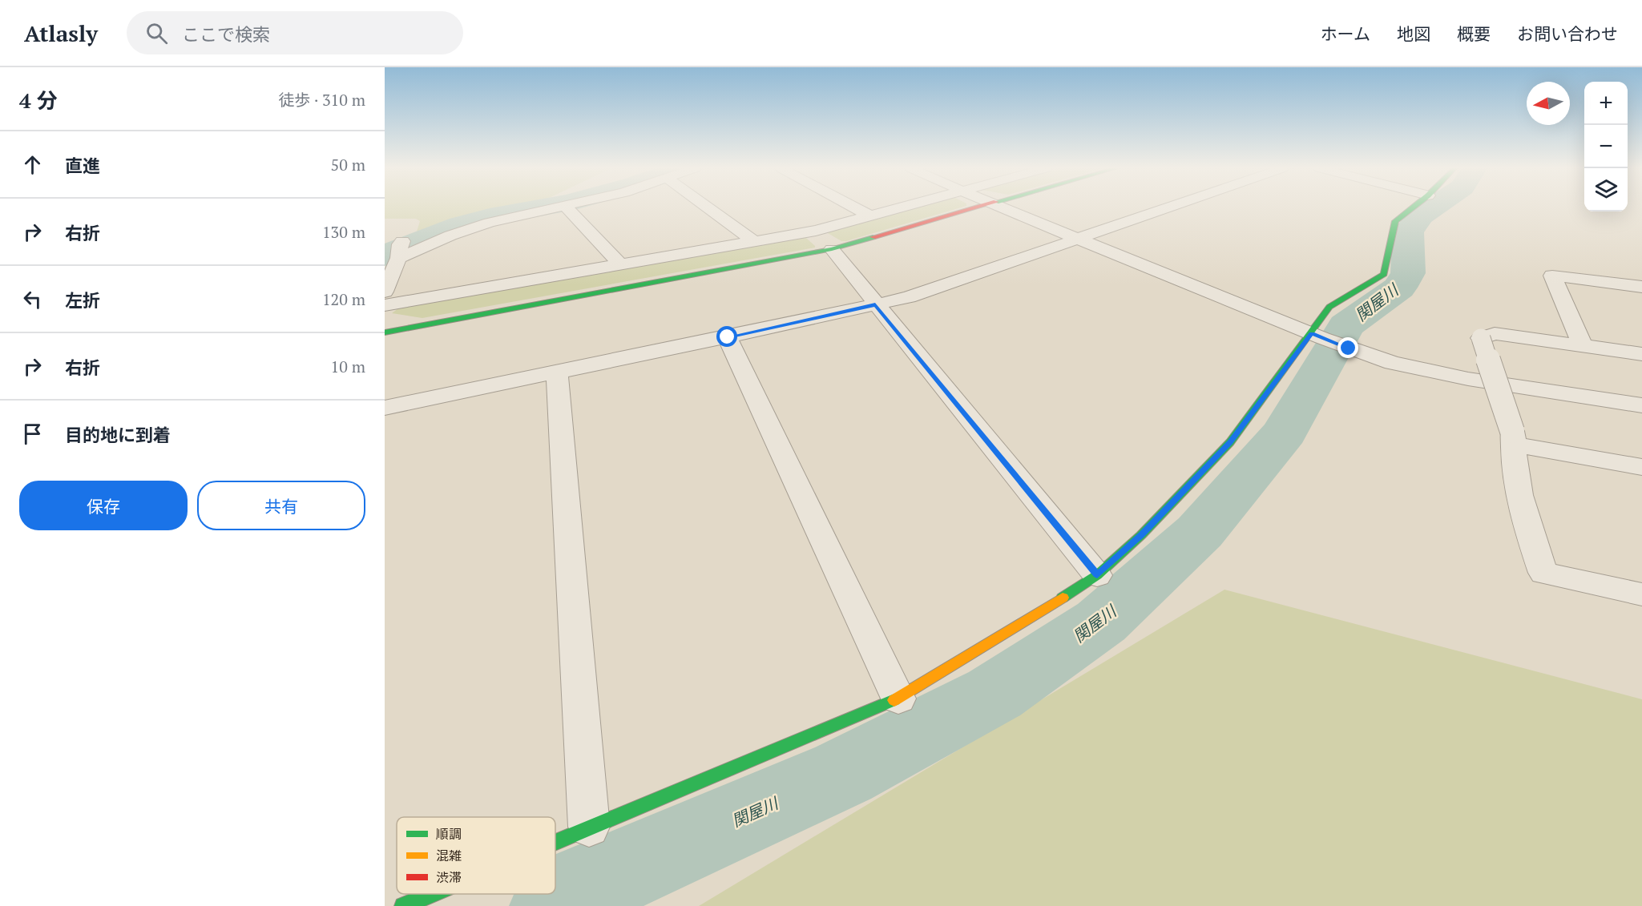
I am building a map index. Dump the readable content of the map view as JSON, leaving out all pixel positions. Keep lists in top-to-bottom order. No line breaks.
{"water":["関屋川"],"legend":["順調","混雑","渋滞"],"north":"left","page":{"header":"Atlasly","search":"ここで検索","nav":["ホーム","地図","概要","お問い合わせ"],"heading":["4 分","徒歩 · 310 m"],"map_buttons":["+","−"],"list":[["直進","50 m"],["右折","130 m"],["左折","120 m"],["右折","10 m"],"目的地に到着"],"buttons":["保存","共有"]}}
